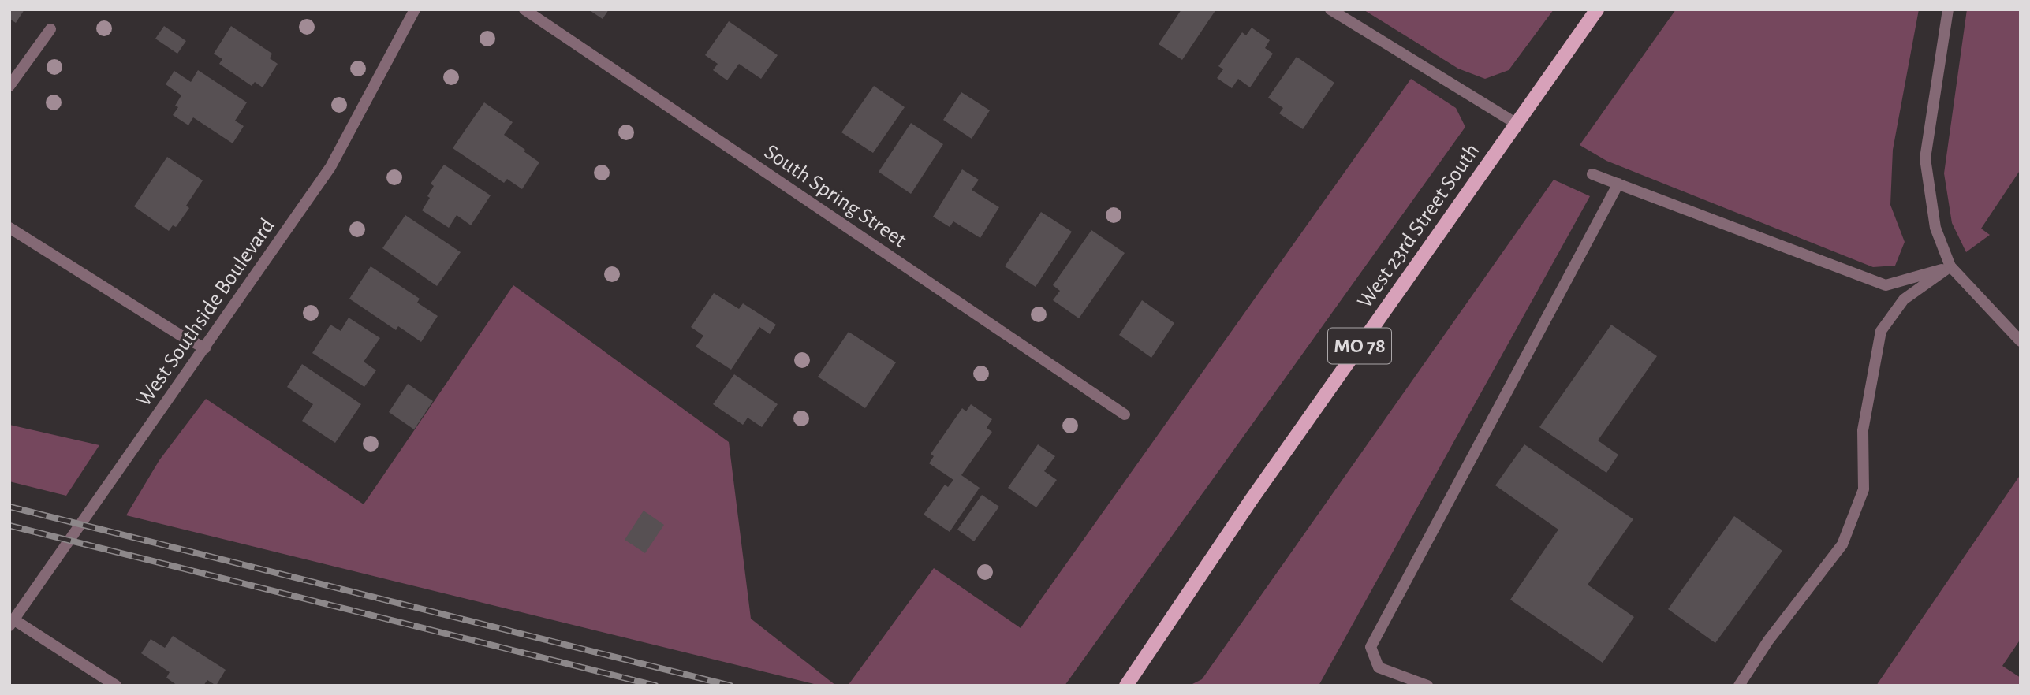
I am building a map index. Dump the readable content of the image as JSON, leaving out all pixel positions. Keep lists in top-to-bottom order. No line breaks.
{"streets":{"main road":["West 23rd Street South","MO 78"],"street":["South Spring Street","West Southside Boulevard"]}}
